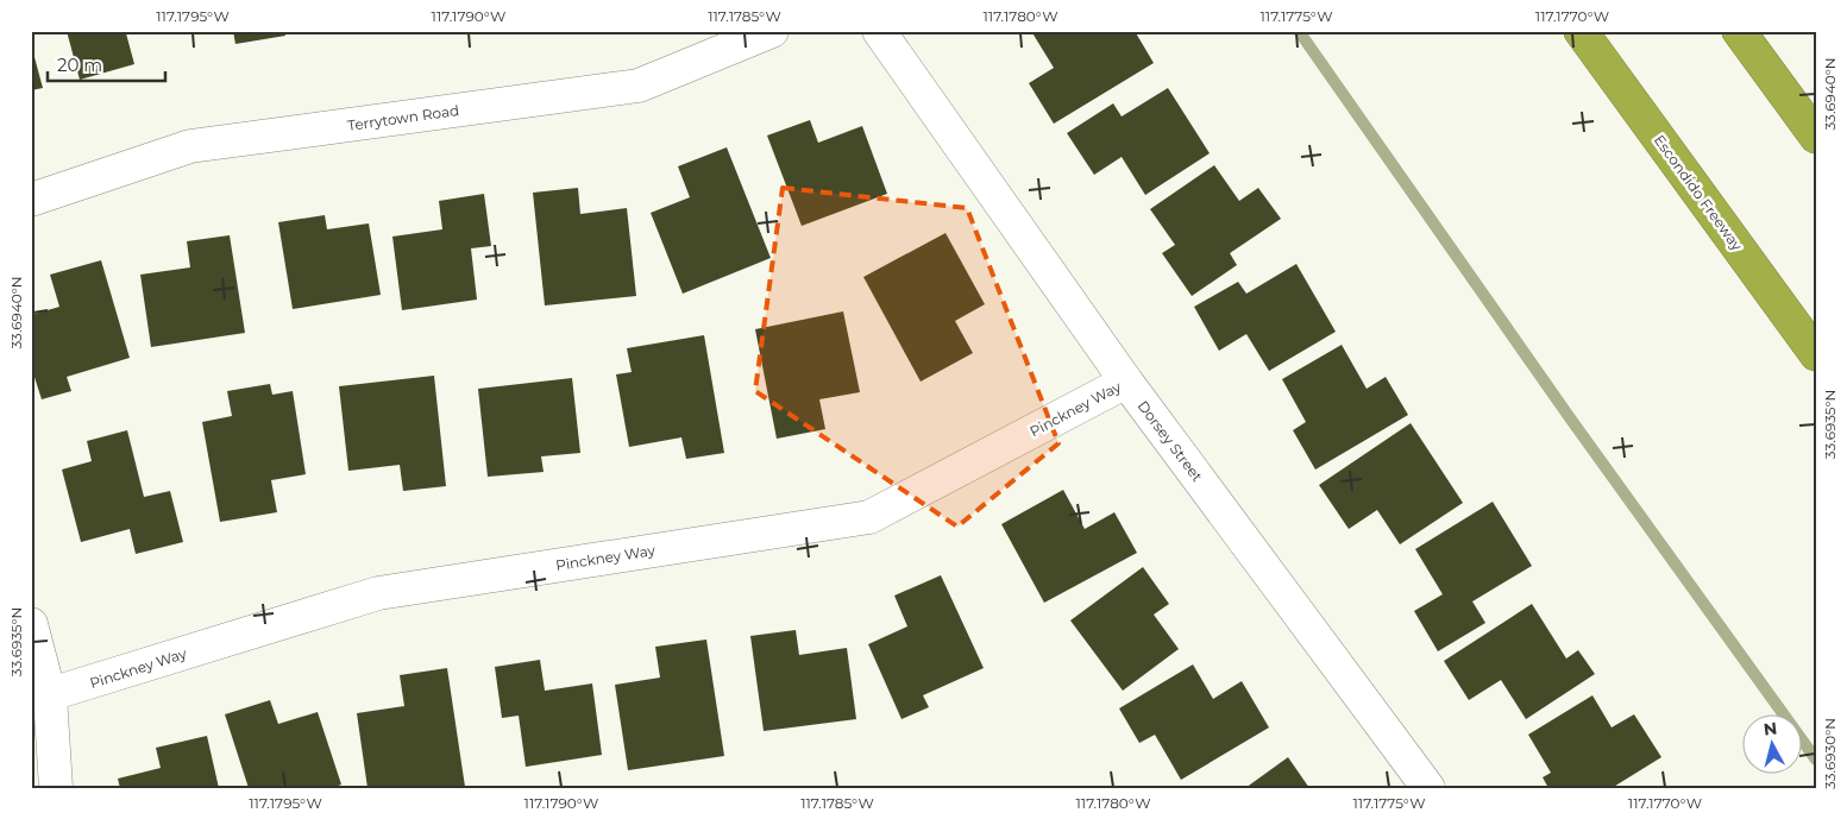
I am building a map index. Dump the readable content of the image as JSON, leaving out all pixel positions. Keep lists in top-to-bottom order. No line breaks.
{"streets":{"highway":["Escondido Freeway"],"street":["Terrytown Road","Pinckney Way","Dorsey Street"]},"crossings":[["Pinckney Way","Dorsey Street"]],"scale_bar":"20 m","north":"top","coordinates":["117.1795°W","117.1790°W","117.1785°W","117.1780°W","117.1775°W","117.1770°W","33.6940°N","33.6935°N","33.6930°N"]}
